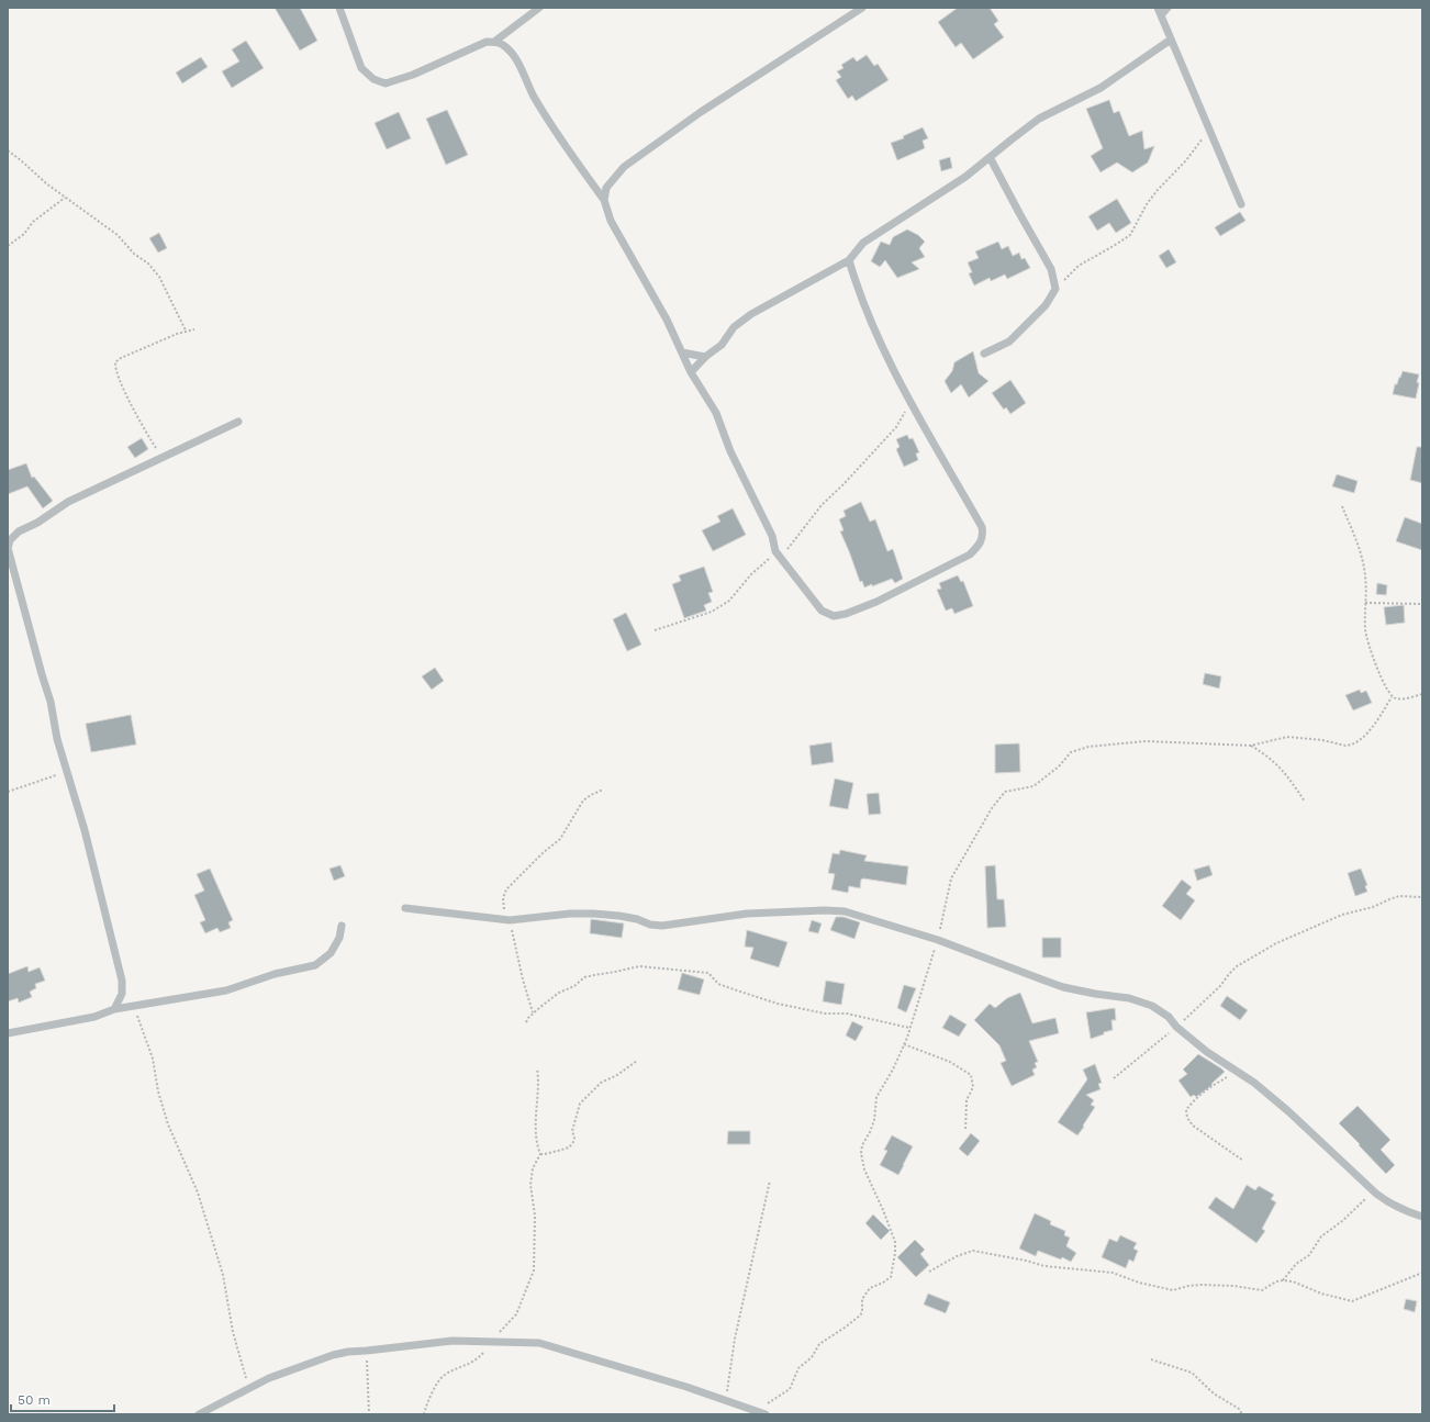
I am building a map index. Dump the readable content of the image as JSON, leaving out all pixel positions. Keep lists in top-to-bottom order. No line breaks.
{"scale_bar":"50 m"}
